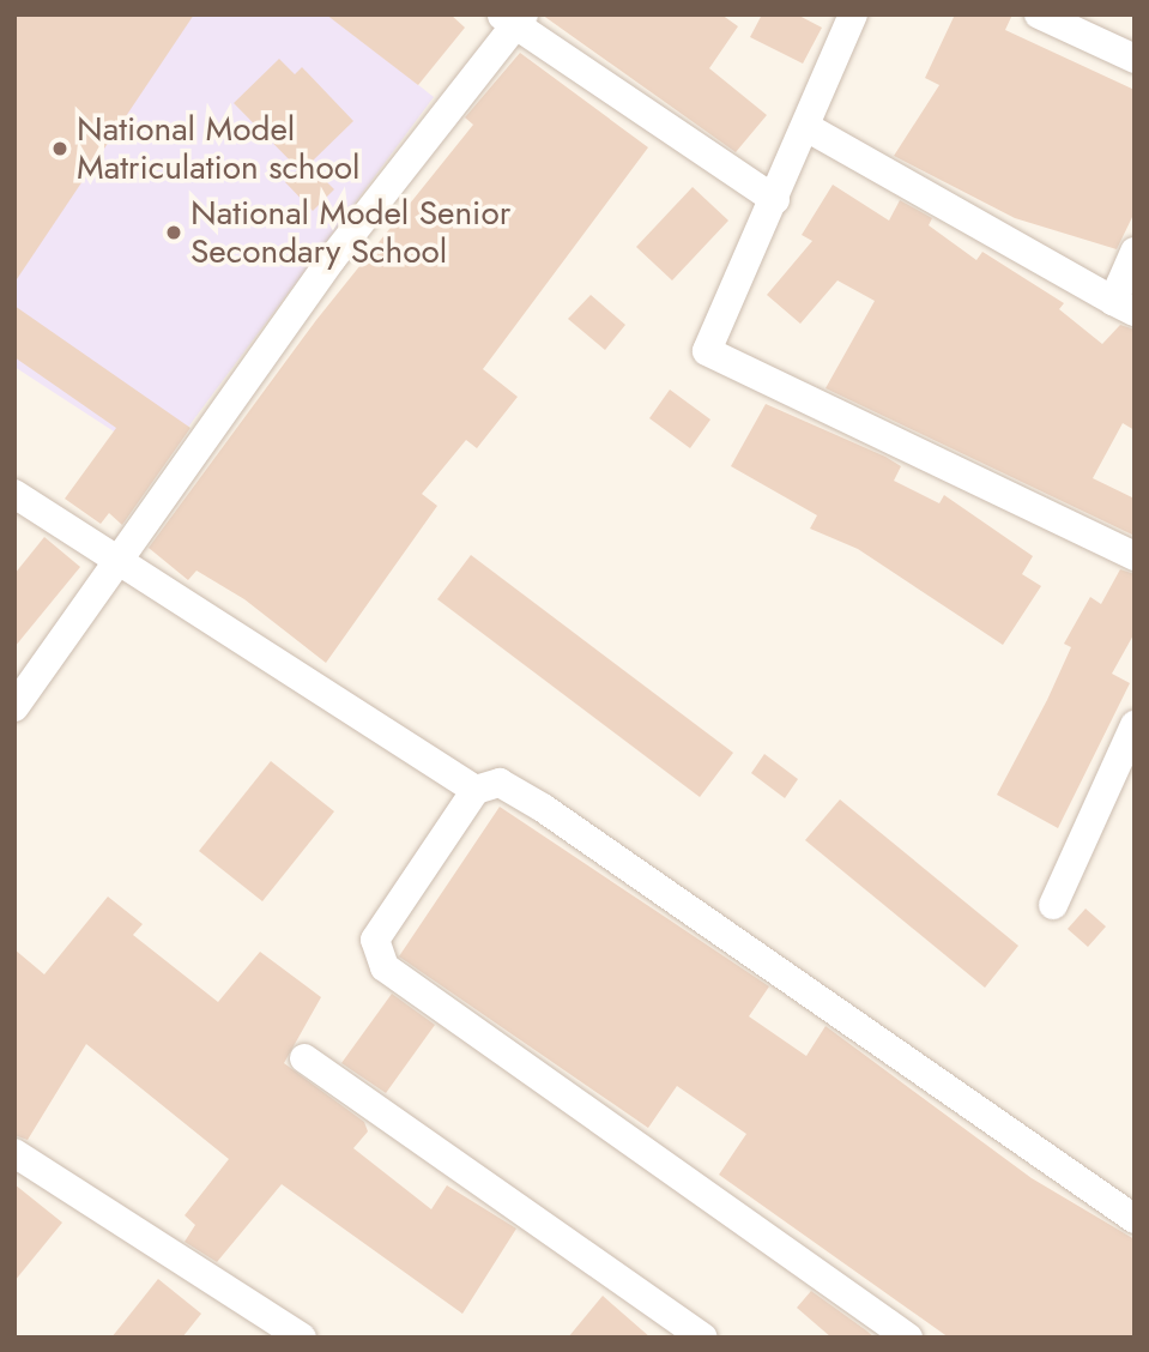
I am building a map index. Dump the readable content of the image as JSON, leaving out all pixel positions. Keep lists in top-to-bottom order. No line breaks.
{"places":["National Model Matriculation school","National Model Senior Secondary School"]}
